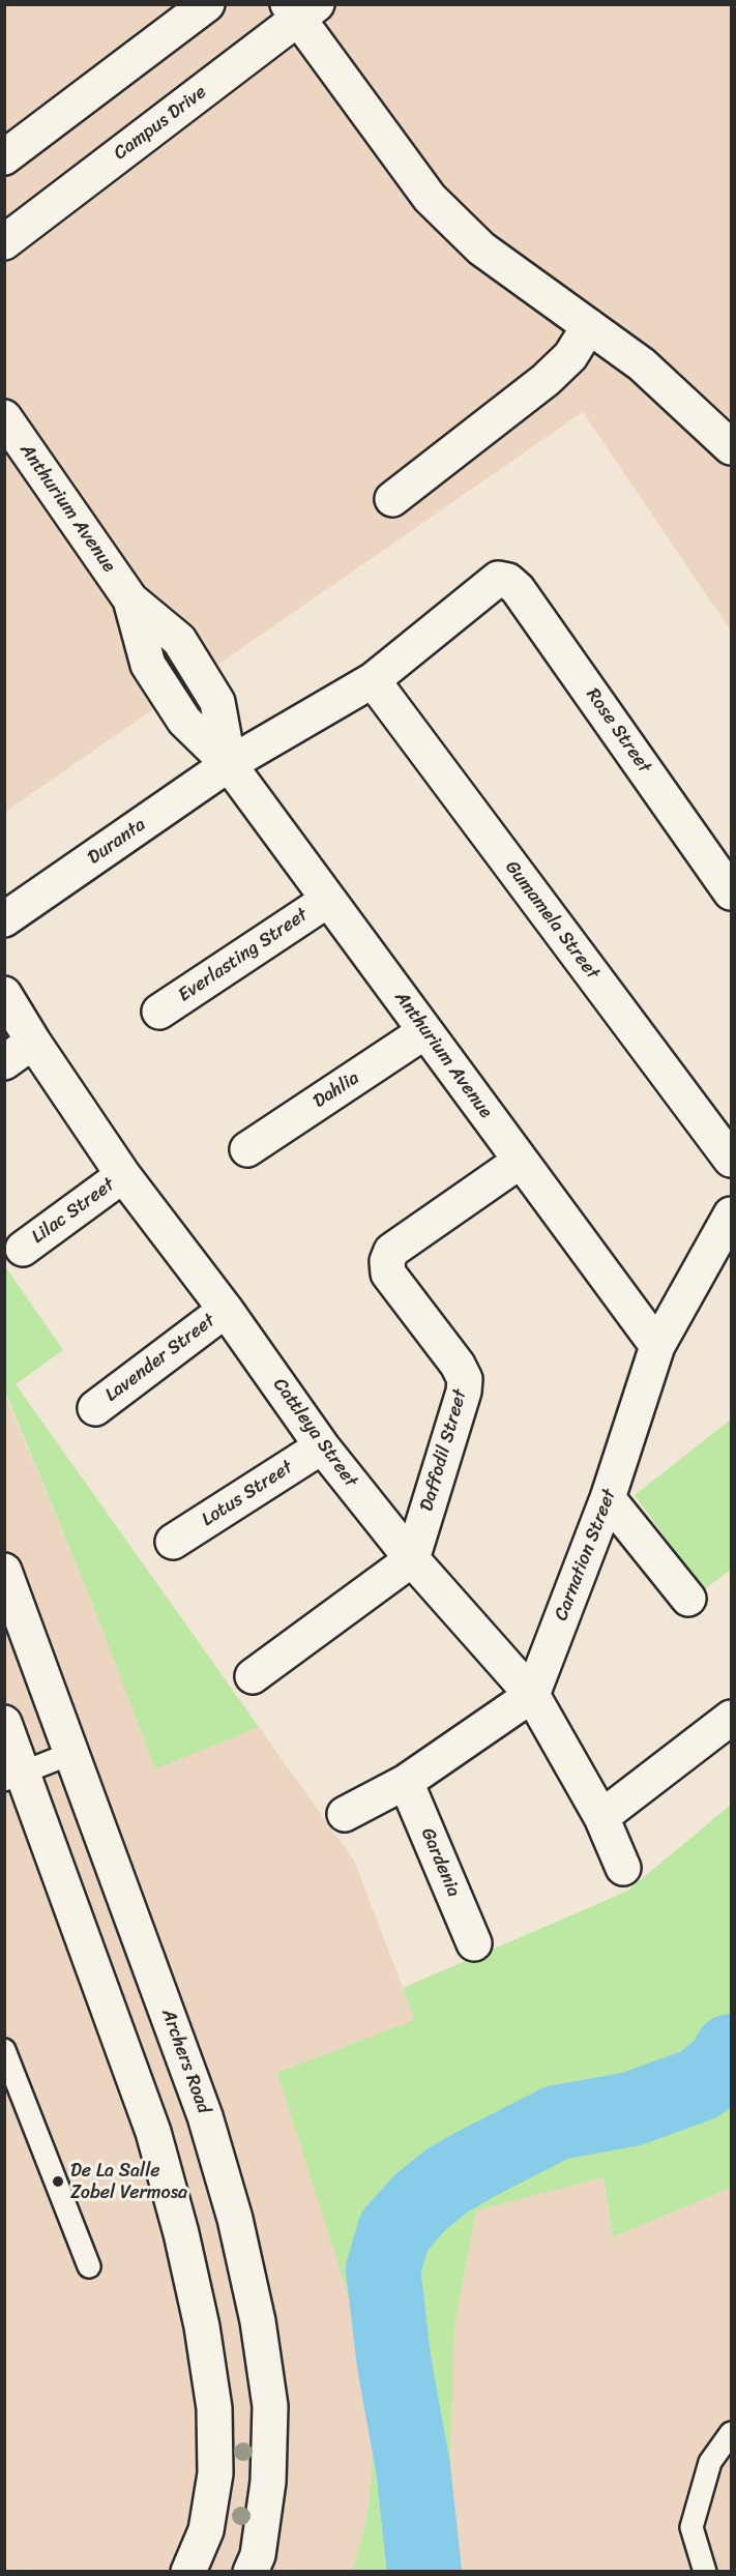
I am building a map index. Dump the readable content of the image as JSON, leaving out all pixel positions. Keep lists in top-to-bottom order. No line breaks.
{"streets":{"street":["Campus Drive","Anthurium Avenue","Rose Street","Duranta","Gumamela Street","Everlasting Street","Dahlia","Lilac Street","Lavender Street","Cattleya Street","Daffodil Street","Lotus Street","Carnation Street","Gardenia","Archers Road"]},"crossings":[["Anthurium Avenue","Duranta"],["Anthurium Avenue","Everlasting Street"],["Anthurium Avenue","Dahlia"],["Anthurium Avenue","Daffodil Street"],["Anthurium Avenue","Carnation Street"],["Rose Street","Duranta"],["Duranta","Gumamela Street"],["Lilac Street","Cattleya Street"],["Lavender Street","Cattleya Street"],["Cattleya Street","Daffodil Street"],["Cattleya Street","Lotus Street"],["Cattleya Street","Carnation Street"]],"places":["De La Salle Zobel Vermosa"]}
